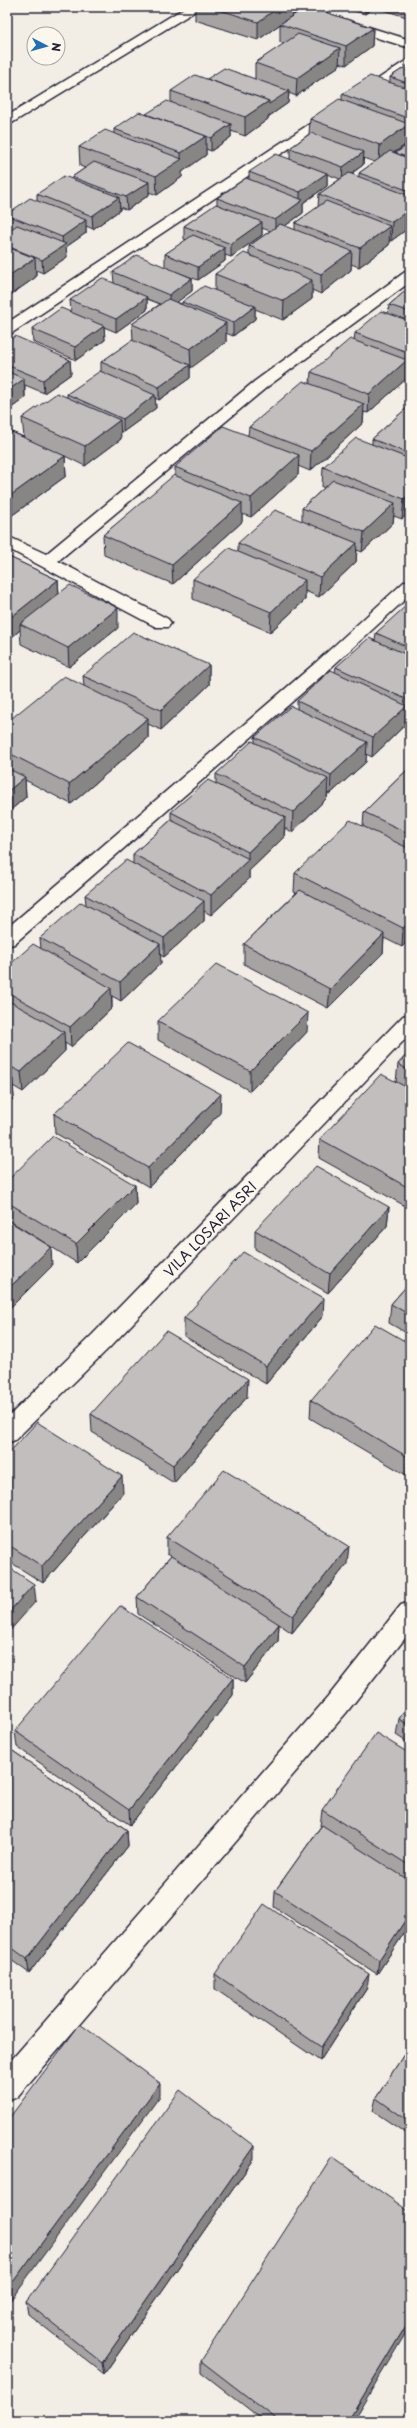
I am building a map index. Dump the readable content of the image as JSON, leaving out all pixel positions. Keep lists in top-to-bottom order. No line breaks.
{"streets":{"street":["VILA LOSARI ASRI"]},"north":"right"}
